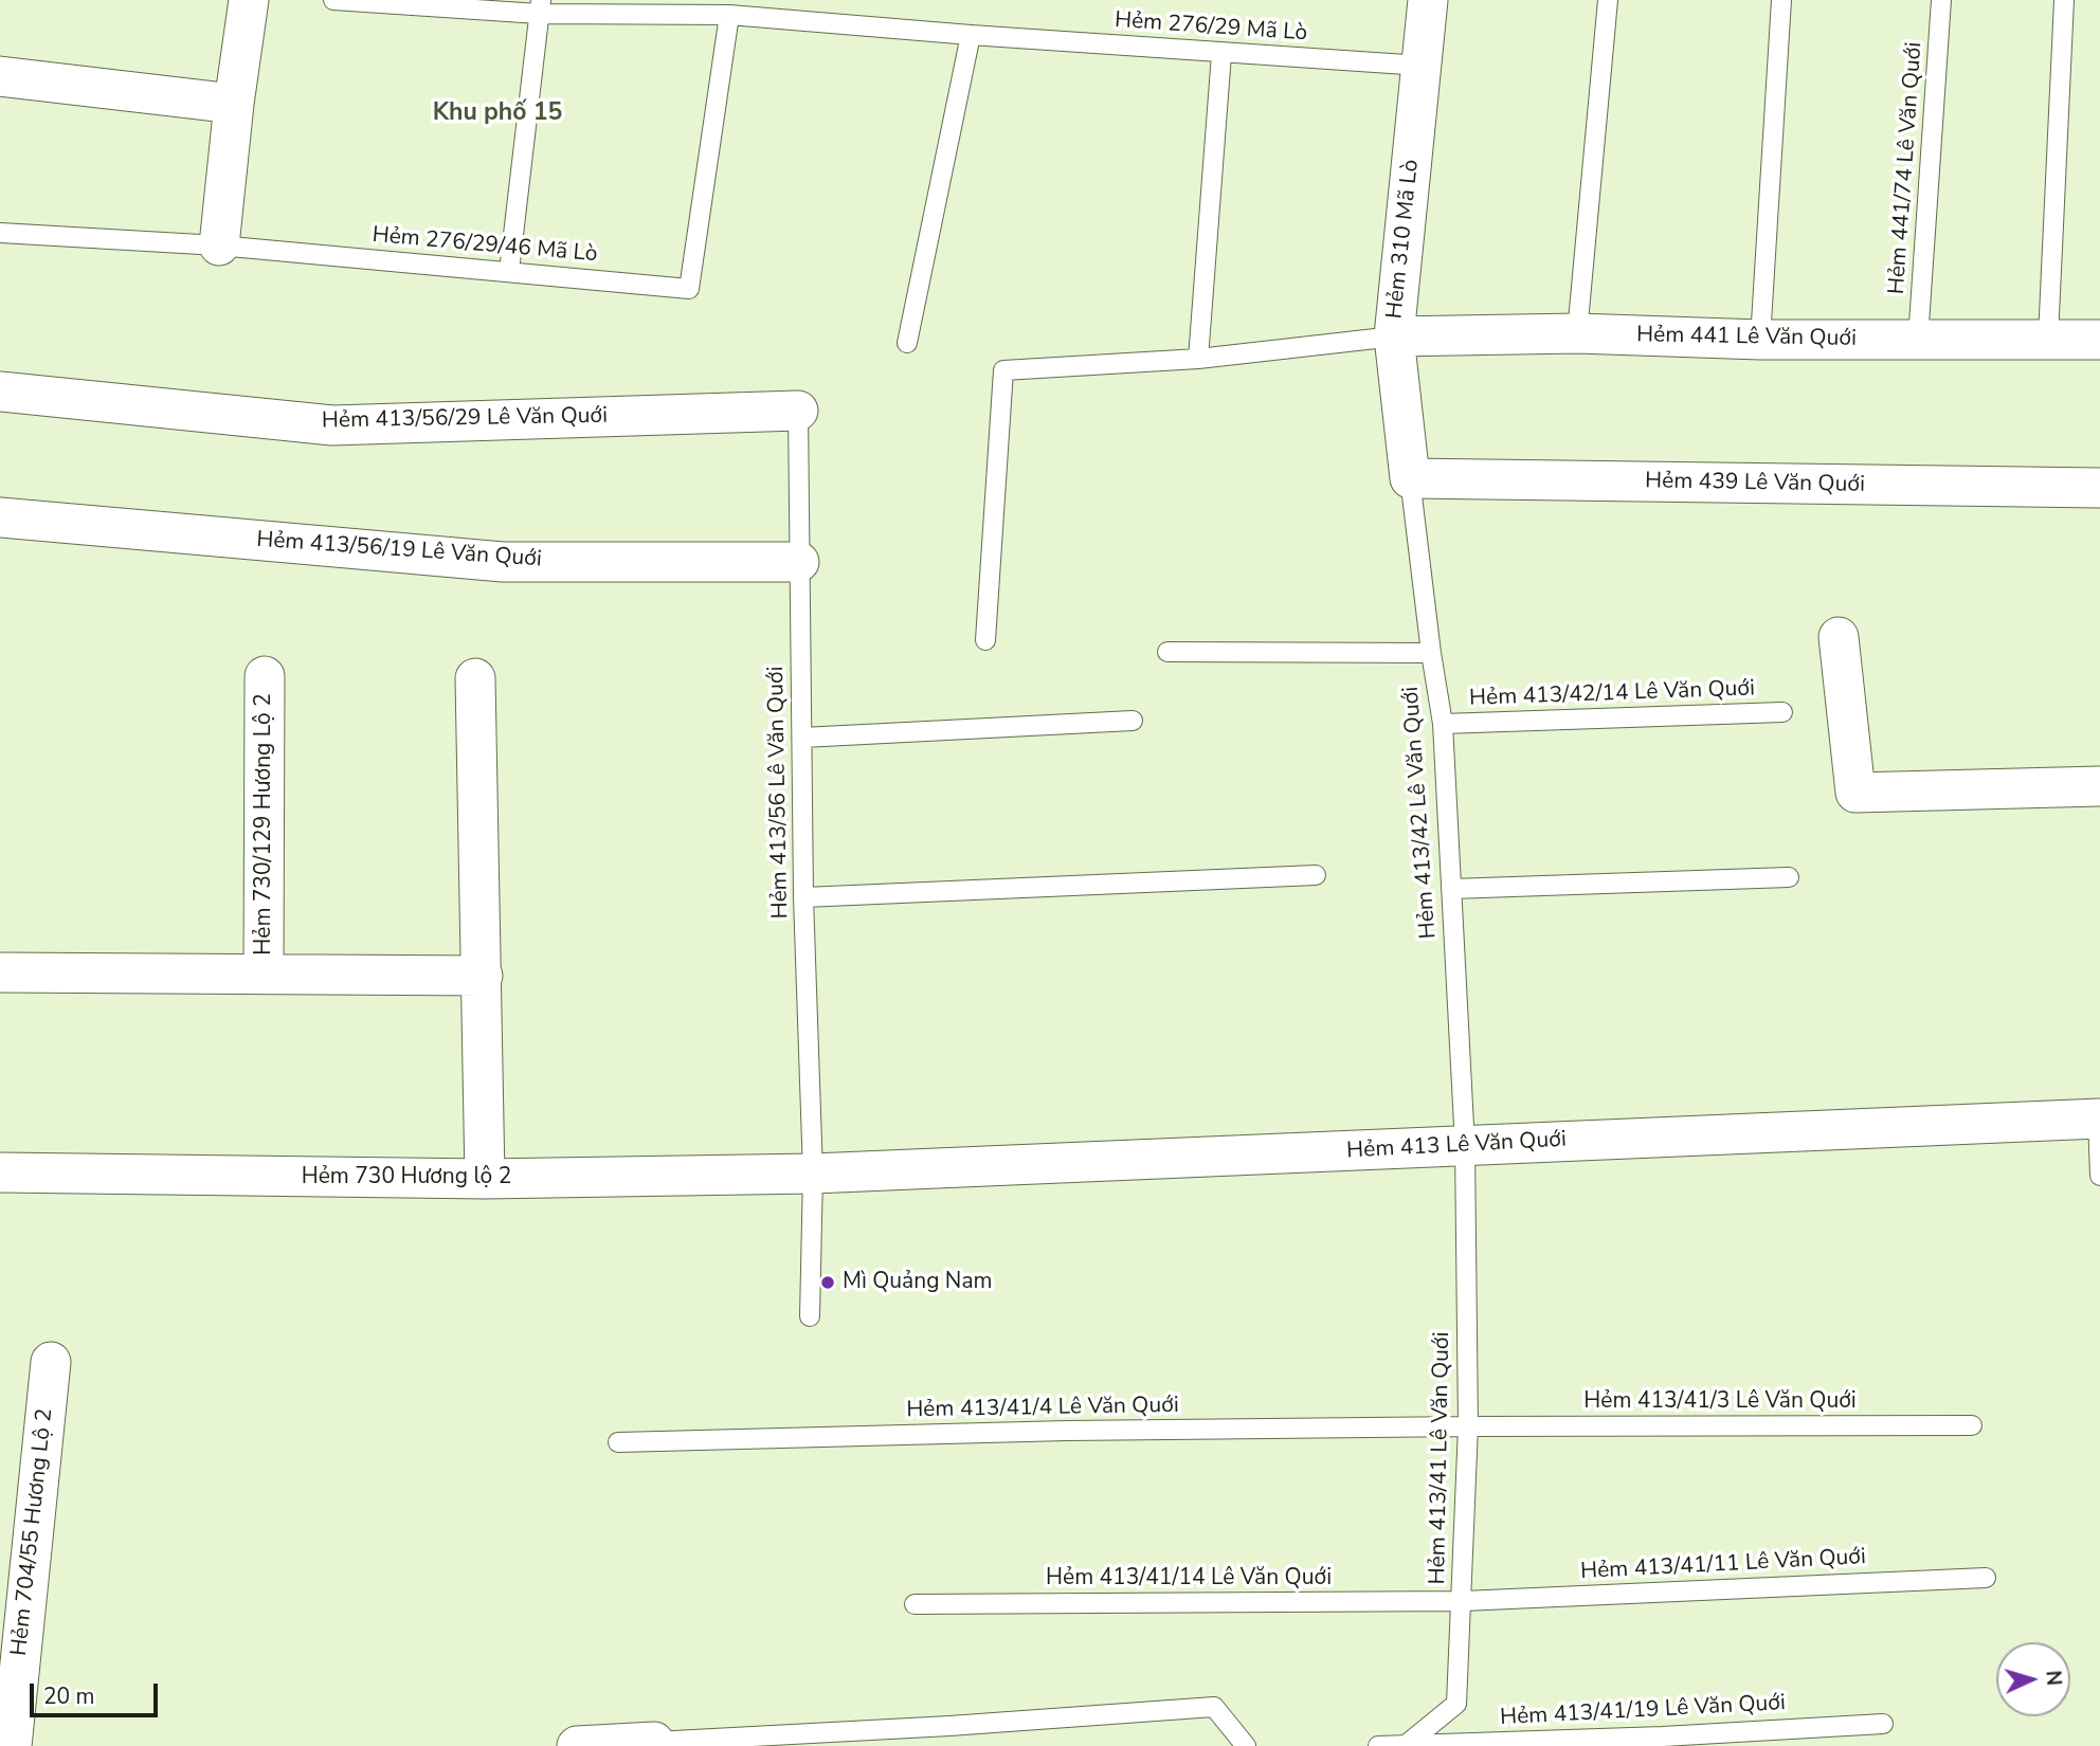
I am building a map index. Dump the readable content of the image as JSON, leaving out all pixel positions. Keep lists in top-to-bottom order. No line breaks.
{"streets":{"street":["Hẻm 310 Mã Lò","Hẻm 441 Lê Văn Quới","Hẻm 413/56/29 Lê Văn Quới","Hẻm 439 Lê Văn Quới","Hẻm 413/56/19 Lê Văn Quới","Hẻm 730/129 Hương Lộ 2","Hẻm 413 Lê Văn Quới","Hẻm 730 Hương lộ 2","Hẻm 704/55 Hương Lộ 2"],"lane":["Hẻm 276/29 Mã Lò","Hẻm 441/74 Lê Văn Quới","Hẻm 276/29/46 Mã Lò","Hẻm 413/42/14 Lê Văn Quới","Hẻm 413/56 Lê Văn Quới","Hẻm 413/42 Lê Văn Quới","Hẻm 413/41/3 Lê Văn Quới","Hẻm 413/41/4 Lê Văn Quới","Hẻm 413/41 Lê Văn Quới","Hẻm 413/41/11 Lê Văn Quới","Hẻm 413/41/14 Lê Văn Quới","Hẻm 413/41/19 Lê Văn Quới"]},"crossings":[["Hẻm 276/29 Mã Lò","Hẻm 310 Mã Lò"],["Hẻm 276/29 Mã Lò","Hẻm 276/29/46 Mã Lò"],["Hẻm 441/74 Lê Văn Quới","Hẻm 441 Lê Văn Quới"],["Hẻm 310 Mã Lò","Hẻm 441 Lê Văn Quới"],["Hẻm 310 Mã Lò","Hẻm 439 Lê Văn Quới"],["Hẻm 310 Mã Lò","Hẻm 413/42 Lê Văn Quới"],["Hẻm 413/56/29 Lê Văn Quới","Hẻm 413/56 Lê Văn Quới"],["Hẻm 439 Lê Văn Quới","Hẻm 413/42 Lê Văn Quới"],["Hẻm 413/56/19 Lê Văn Quới","Hẻm 413/56 Lê Văn Quới"],["Hẻm 413/42/14 Lê Văn Quới","Hẻm 413/42 Lê Văn Quới"],["Hẻm 413/56 Lê Văn Quới","Hẻm 413 Lê Văn Quới"],["Hẻm 413/56 Lê Văn Quới","Hẻm 730 Hương lộ 2"],["Hẻm 413/42 Lê Văn Quới","Hẻm 413 Lê Văn Quới"],["Hẻm 413/42 Lê Văn Quới","Hẻm 413/41 Lê Văn Quới"],["Hẻm 413 Lê Văn Quới","Hẻm 730 Hương lộ 2"],["Hẻm 413 Lê Văn Quới","Hẻm 413/41 Lê Văn Quới"],["Hẻm 413/41/3 Lê Văn Quới","Hẻm 413/41/4 Lê Văn Quới"],["Hẻm 413/41/3 Lê Văn Quới","Hẻm 413/41 Lê Văn Quới"],["Hẻm 413/41/4 Lê Văn Quới","Hẻm 413/41 Lê Văn Quới"],["Hẻm 413/41 Lê Văn Quới","Hẻm 413/41/11 Lê Văn Quới"],["Hẻm 413/41 Lê Văn Quới","Hẻm 413/41/14 Lê Văn Quới"],["Hẻm 413/41 Lê Văn Quới","Hẻm 413/41/19 Lê Văn Quới"],["Hẻm 413/41/11 Lê Văn Quới","Hẻm 413/41/14 Lê Văn Quới"]],"districts":["Khu phố 15"],"places":["Mì Quảng Nam"],"scale_bar":"20 m","north":"right"}
